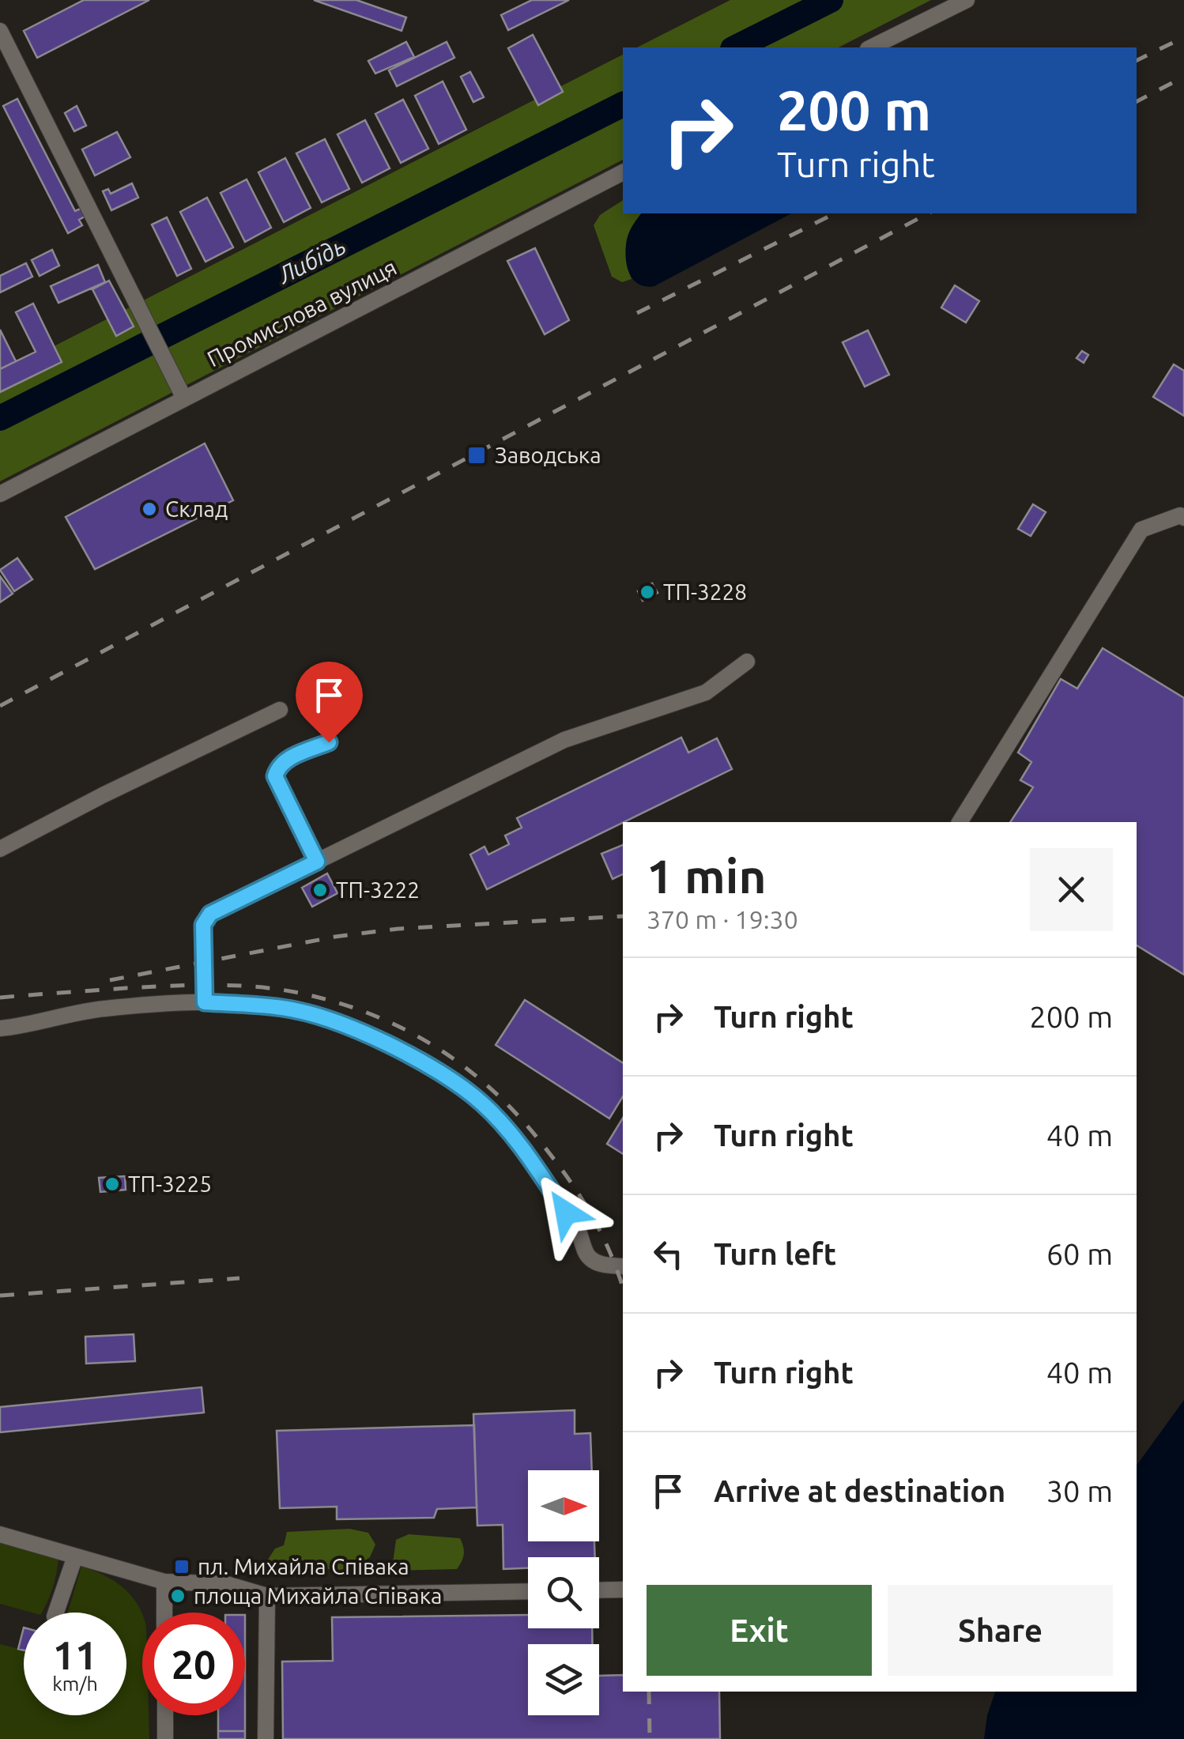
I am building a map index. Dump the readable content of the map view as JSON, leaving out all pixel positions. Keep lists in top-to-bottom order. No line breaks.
{"streets":{"street":["Промислова вулиця"]},"water":["Либідь"],"places":{"transit":["Заводська","пл. Михайла Співака"],"other":["Склад","ТП-3228","ТП-3222","ТП-3225","площа Михайла Співака"]},"north":"right","page":{"turn":["200 m","Turn right"],"heading":["1 min","370 m · 19:30"],"list":[{"name":"Turn right","value":"200 m"},{"name":"Turn right","value":"40 m"},{"name":"Turn left","value":"60 m"},{"name":"Turn right","value":"40 m"},{"name":"Arrive at destination","value":"30 m"}],"buttons":["Exit","Share"],"speed":"11 km/h","limit":"20"}}
